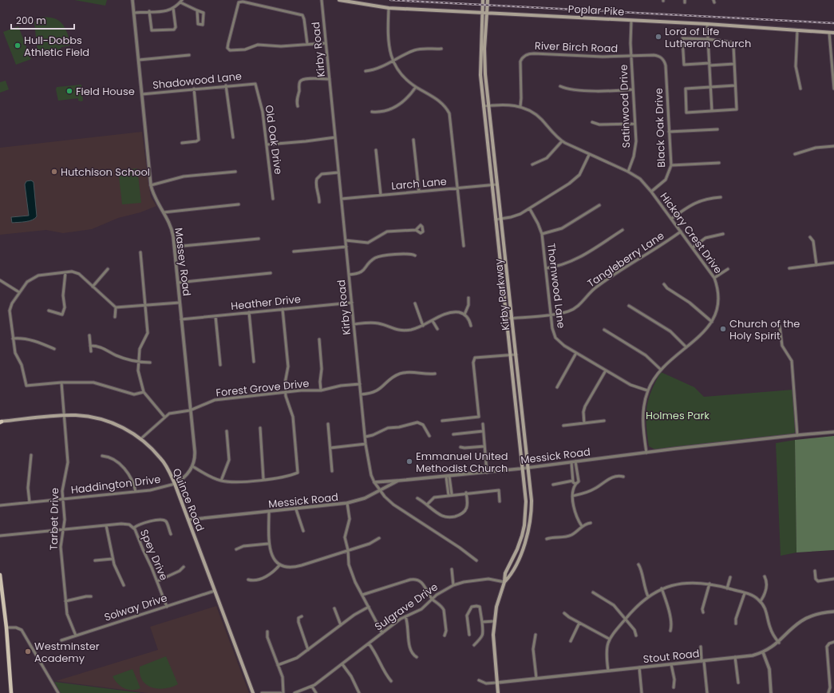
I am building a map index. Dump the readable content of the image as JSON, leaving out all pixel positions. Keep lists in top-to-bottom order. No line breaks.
{"streets":{"main road":["Poplar Pike","Kirby Parkway","Quince Road"],"street":["River Birch Road","Kirby Road","Shadowood Lane","Satinwood Drive","Black Oak Drive","Old Oak Drive","Larch Lane","Hickory Crest Drive","Tangleberry Lane","Massey Road","Thornwood Lane","Heather Drive","Forest Grove Drive","Messick Road","Haddington Drive","Tarbet Drive","Spey Drive","Sulgrave Drive","Solway Drive","Stout Road"]},"crossings":[["Poplar Pike","Satinwood Drive"],["Poplar Pike","Kirby Parkway"],["River Birch Road","Satinwood Drive"],["River Birch Road","Black Oak Drive"],["River Birch Road","Hickory Crest Drive"],["Kirby Road","Larch Lane"],["Kirby Road","Heather Drive"],["Kirby Road","Forest Grove Drive"],["Kirby Road","Messick Road"],["Shadowood Lane","Old Oak Drive"],["Shadowood Lane","Massey Road"],["Satinwood Drive","Hickory Crest Drive"],["Black Oak Drive","Hickory Crest Drive"],["Larch Lane","Kirby Parkway"],["Hickory Crest Drive","Tangleberry Lane"],["Hickory Crest Drive","Thornwood Lane"],["Hickory Crest Drive","Kirby Parkway"],["Hickory Crest Drive","Messick Road"],["Tangleberry Lane","Thornwood Lane"],["Tangleberry Lane","Kirby Parkway"],["Massey Road","Heather Drive"],["Massey Road","Forest Grove Drive"],["Kirby Parkway","Messick Road"],["Kirby Parkway","Sulgrave Drive"],["Kirby Parkway","Stout Road"],["Forest Grove Drive","Quince Road"],["Messick Road","Quince Road"],["Haddington Drive","Quince Road"],["Haddington Drive","Tarbet Drive"],["Quince Road","Tarbet Drive"],["Quince Road","Solway Drive"],["Tarbet Drive","Solway Drive"],["Spey Drive","Solway Drive"]],"parks":["Holmes Park"],"places":["Lord of Life Lutheran Church","Hull-Dobbs Athletic Field","Field House","Hutchison School","Church of the Holy Spirit","Emmanuel United Methodist Church","Westminster Academy"],"scale_bar":"200 m"}
